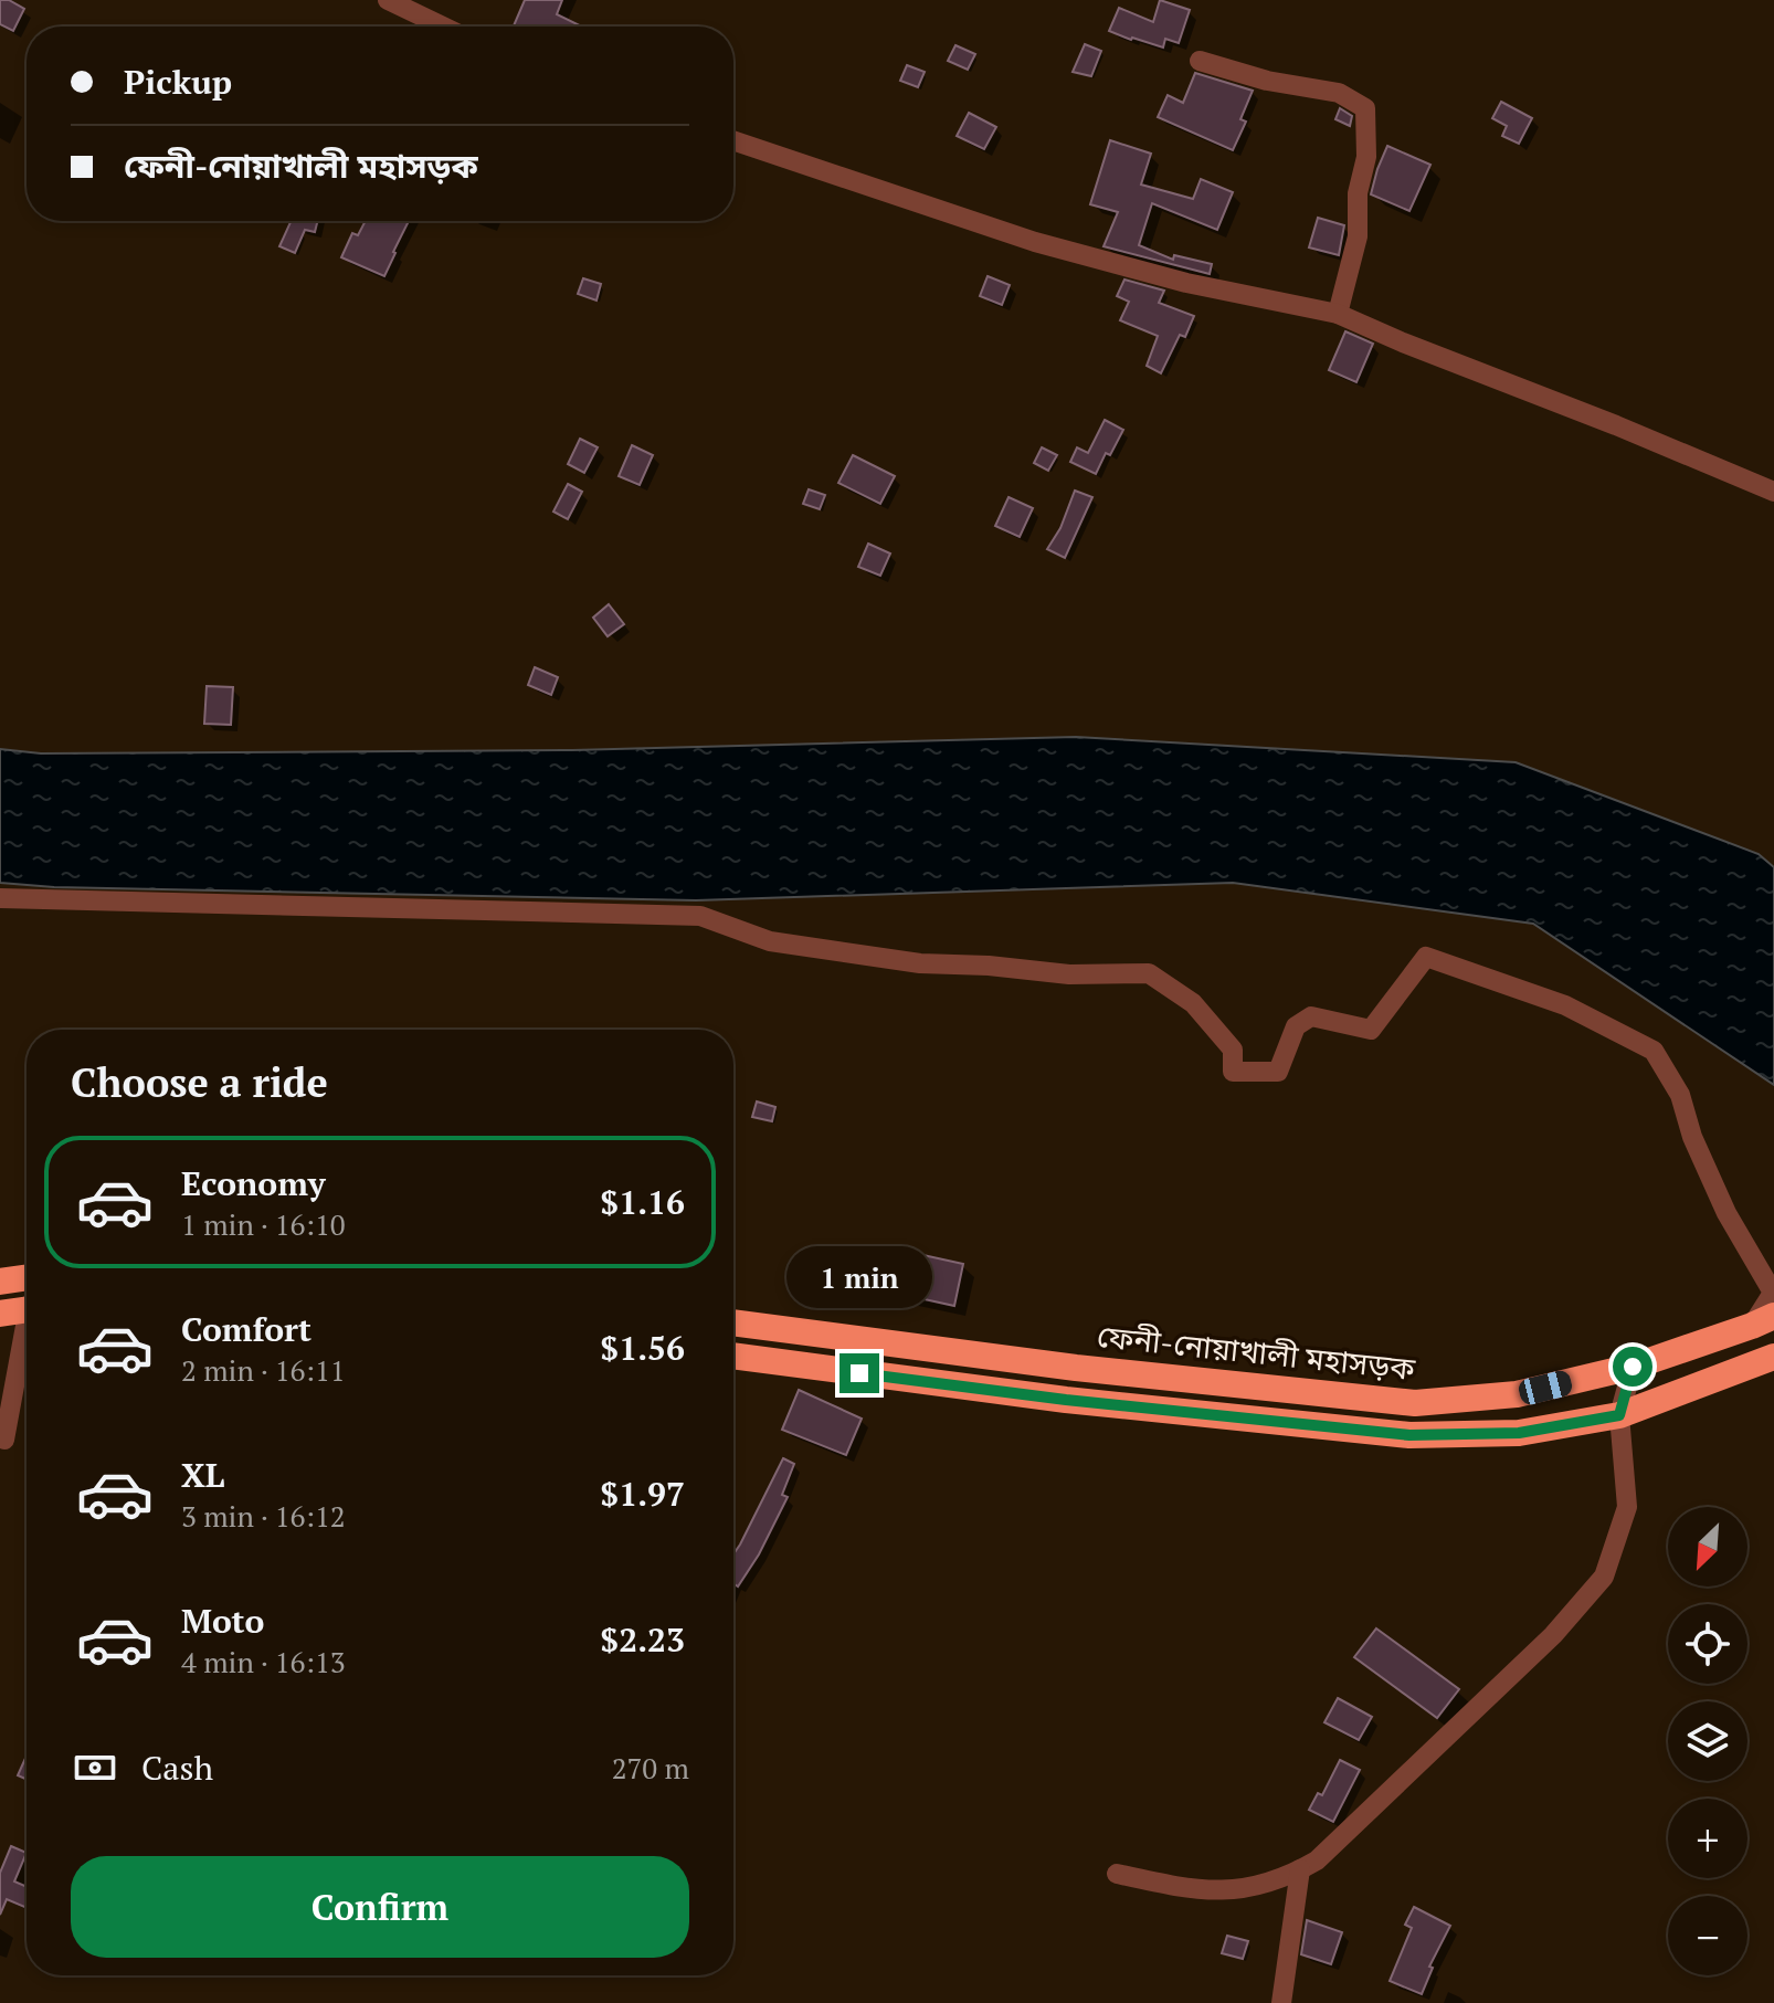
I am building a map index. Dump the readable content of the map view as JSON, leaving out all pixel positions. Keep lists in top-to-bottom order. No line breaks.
{"streets":{"highway":["ফেনী-নোয়াখালী মহাসড়ক"]},"north":"bottom left","page":{"banner":["Pickup","ফেনী-নোয়াখালী মহাসড়ক"],"heading":"Choose a ride","list":[{"name":"Economy","note":"1 min · 16:10","value":"$1.16"},{"name":"Comfort","note":"2 min · 16:11","value":"$1.56"},{"name":"XL","note":"3 min · 16:12","value":"$1.97"},{"name":"Moto","note":"4 min · 16:13","value":"$2.23"}],"bubble":"1 min","map_buttons":["+","−"],"pay":["Cash","270 m"],"buttons":"Confirm"}}
